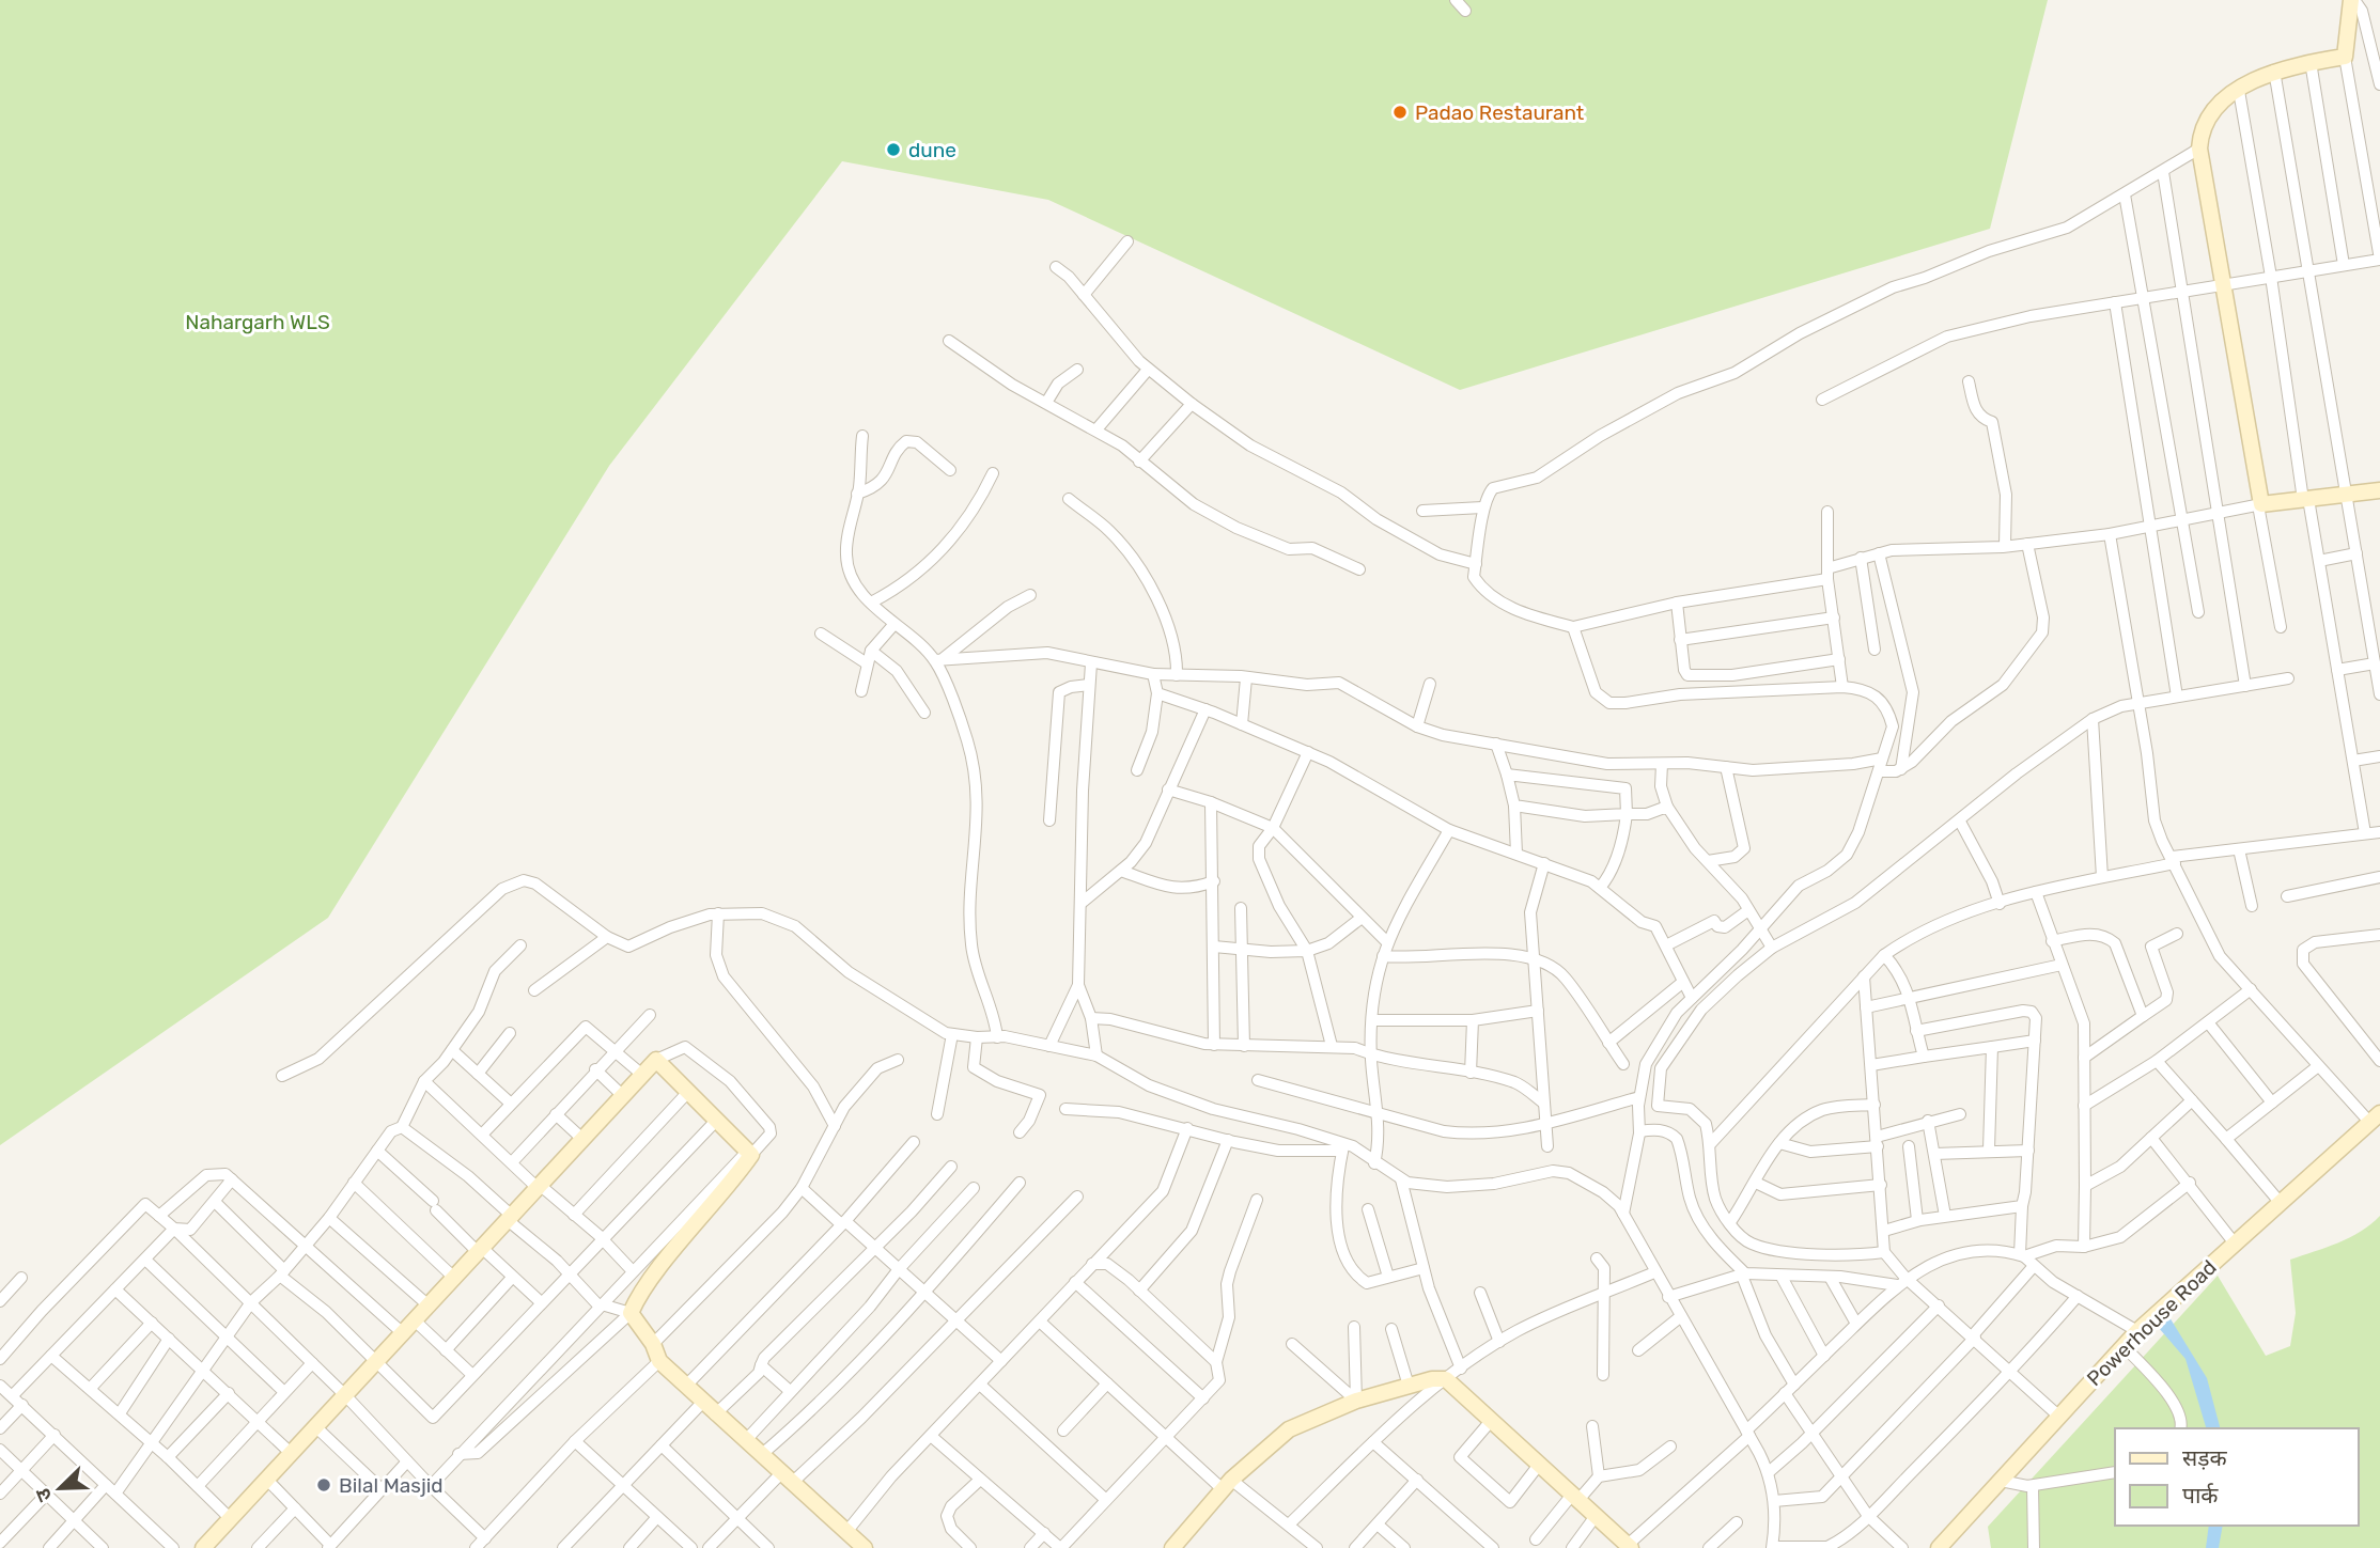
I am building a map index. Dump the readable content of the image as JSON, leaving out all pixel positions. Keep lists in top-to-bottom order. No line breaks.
{"streets":{"street":["Powerhouse Road"]},"parks":["Nahargarh WLS"],"places":["Padao Restaurant","dune","Bilal Masjid"],"legend":["सड़क","पार्क"],"north":"bottom left"}
